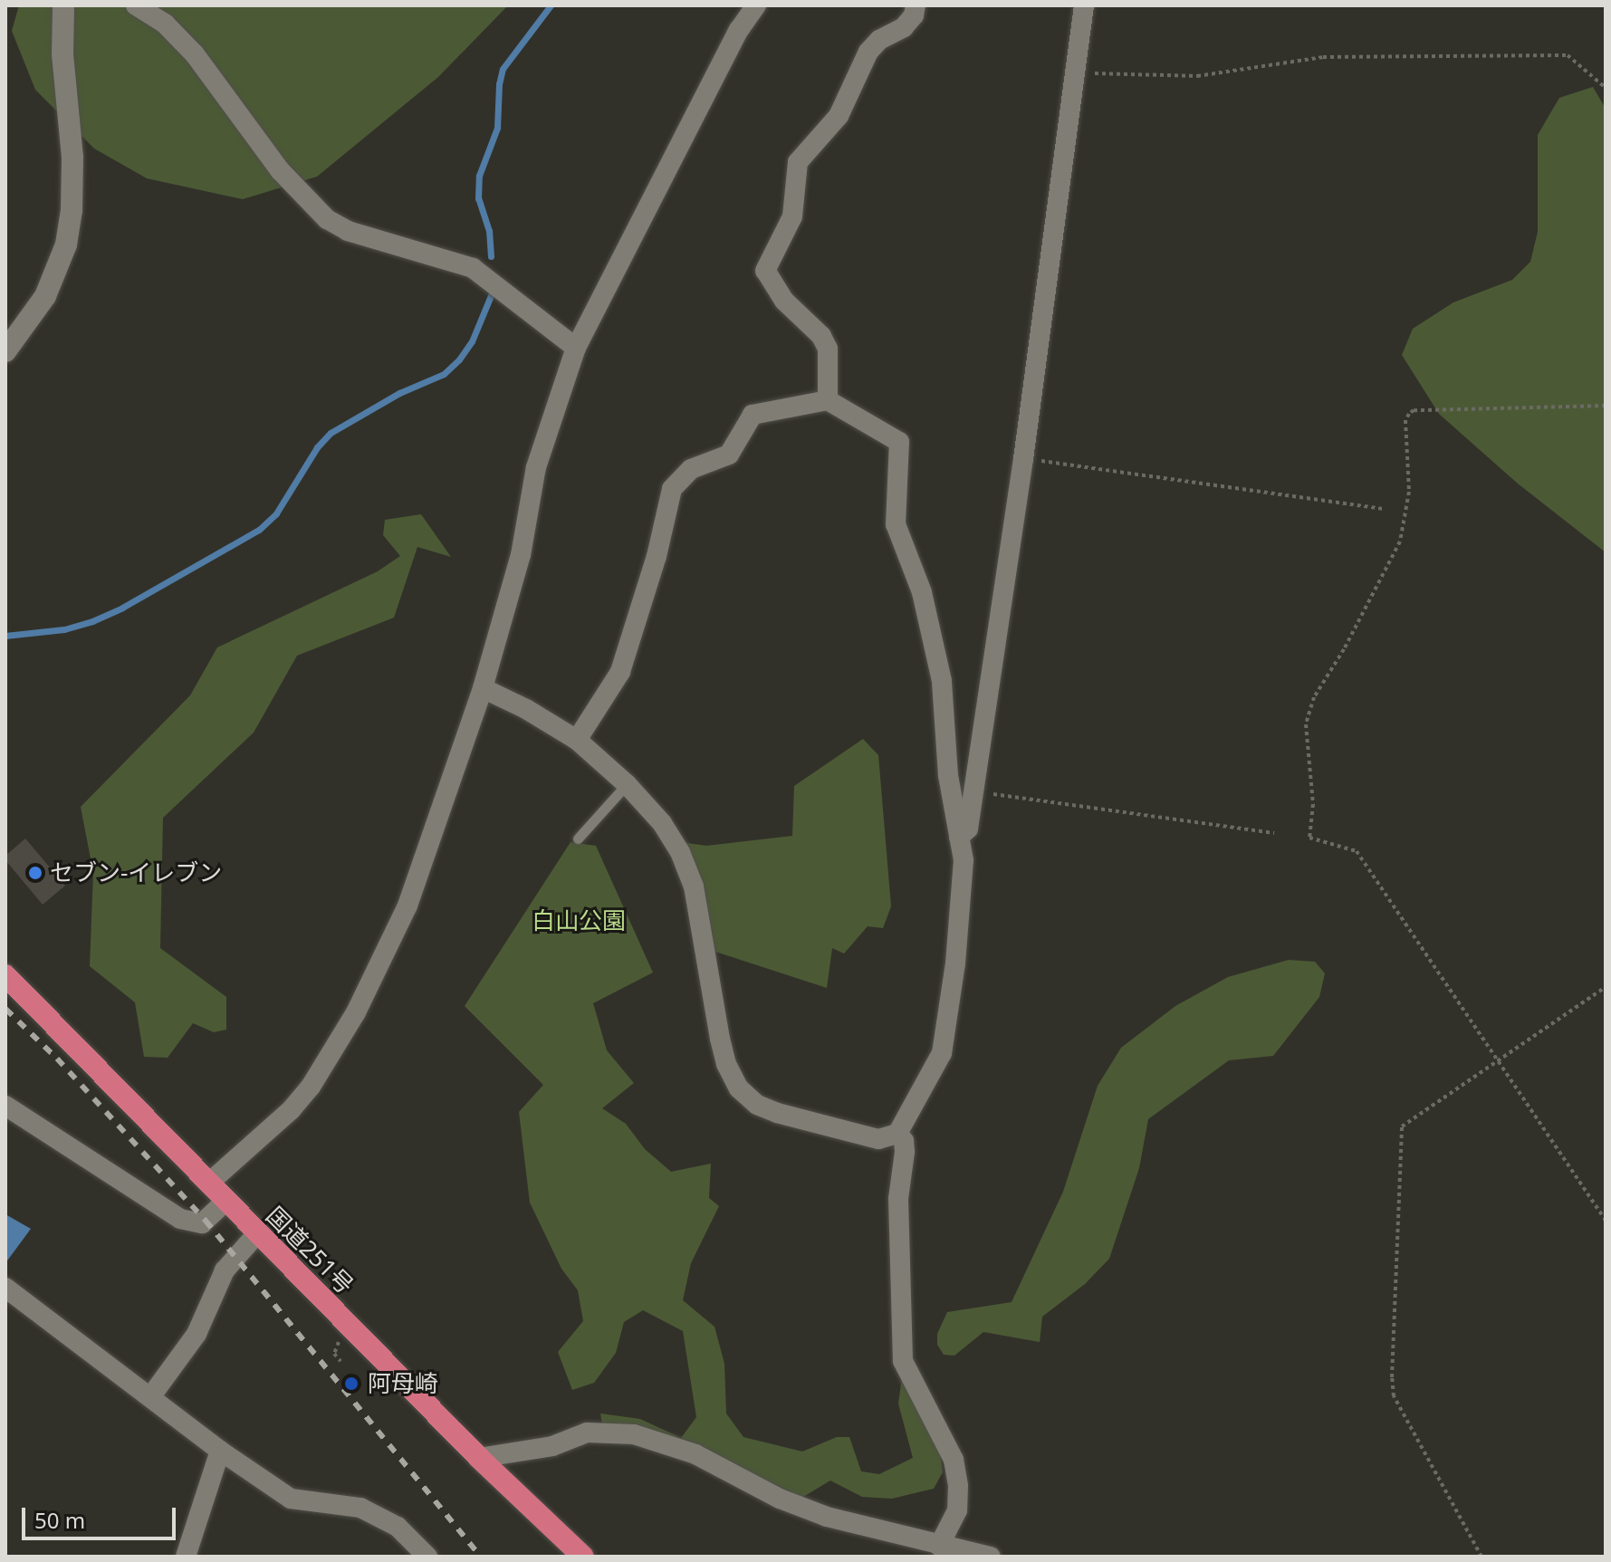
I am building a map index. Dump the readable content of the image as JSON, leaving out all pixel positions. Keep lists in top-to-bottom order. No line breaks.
{"streets":{"highway":["国道251号"]},"parks":["白山公園"],"places":["セブン-イレブン","阿母崎"],"scale_bar":"50 m"}
